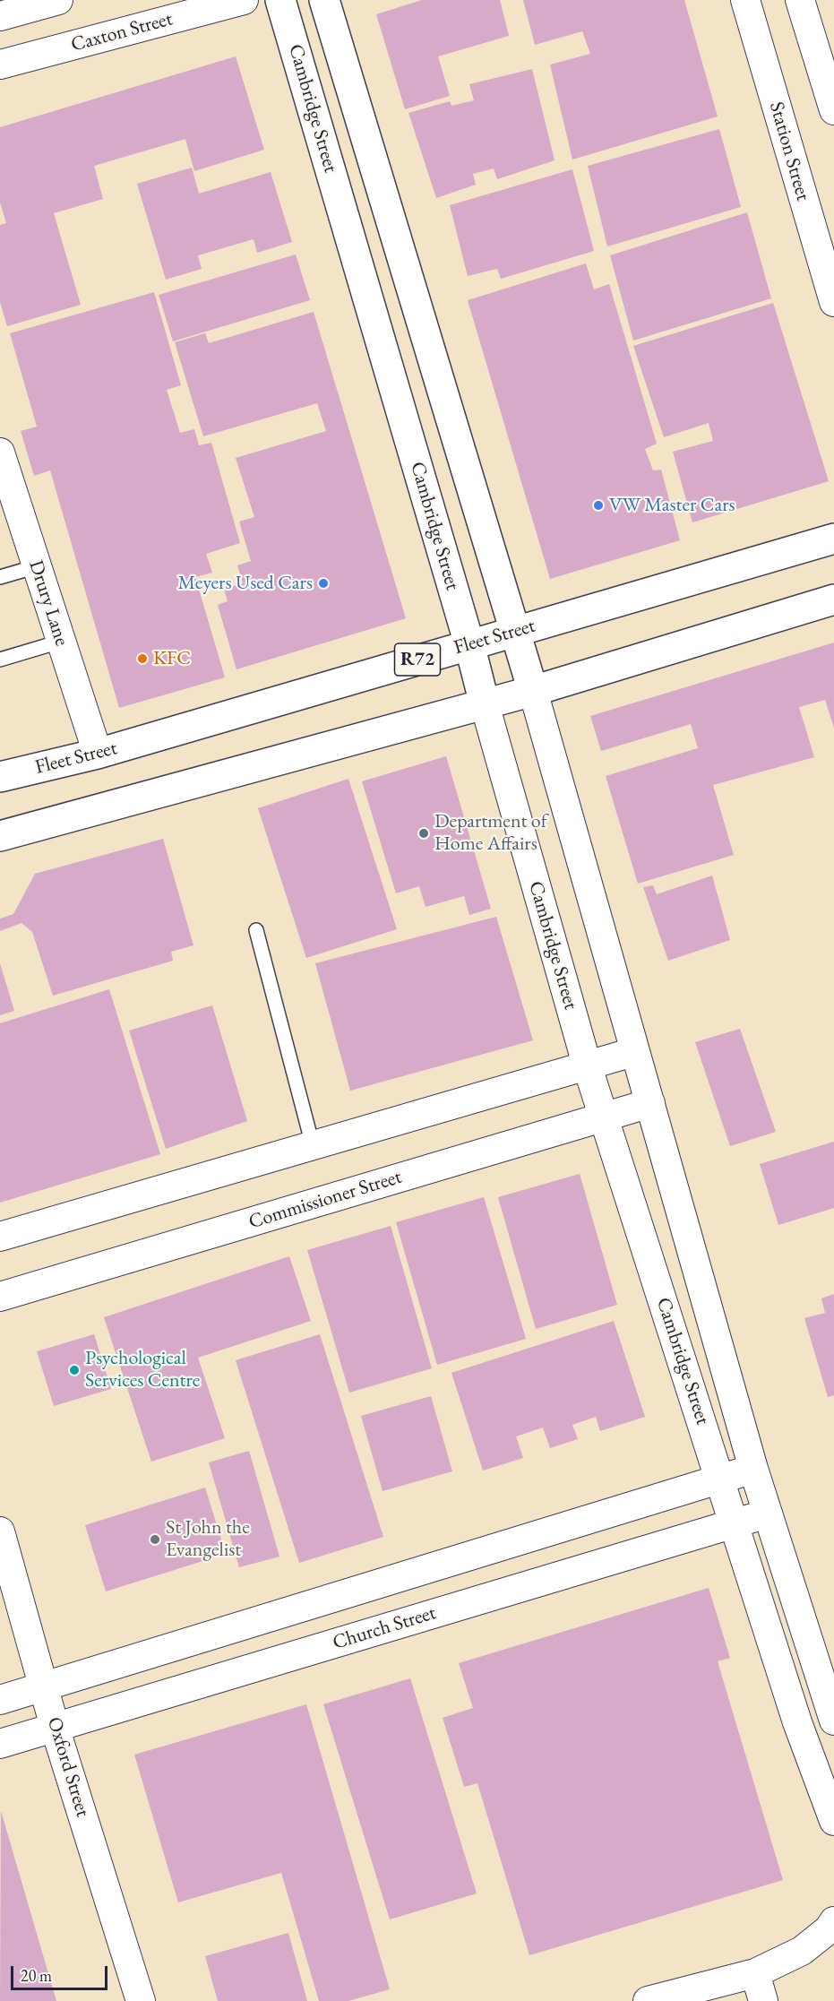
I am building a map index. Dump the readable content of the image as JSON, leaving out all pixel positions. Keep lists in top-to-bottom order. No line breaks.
{"streets":{"main road":["Cambridge Street","Fleet Street","R72"],"street":["Caxton Street","Station Street","Drury Lane","Commissioner Street","Church Street","Oxford Street"]},"crossings":[["Cambridge Street","Fleet Street"],["Cambridge Street","Commissioner Street"],["Cambridge Street","Church Street"],["Drury Lane","Fleet Street"],["Church Street","Oxford Street"]],"places":["VW Master Cars","Meyers Used Cars","KFC","Department of Home Affairs","Psychological Services Centre","St John the Evangelist"],"scale_bar":"20 m"}
